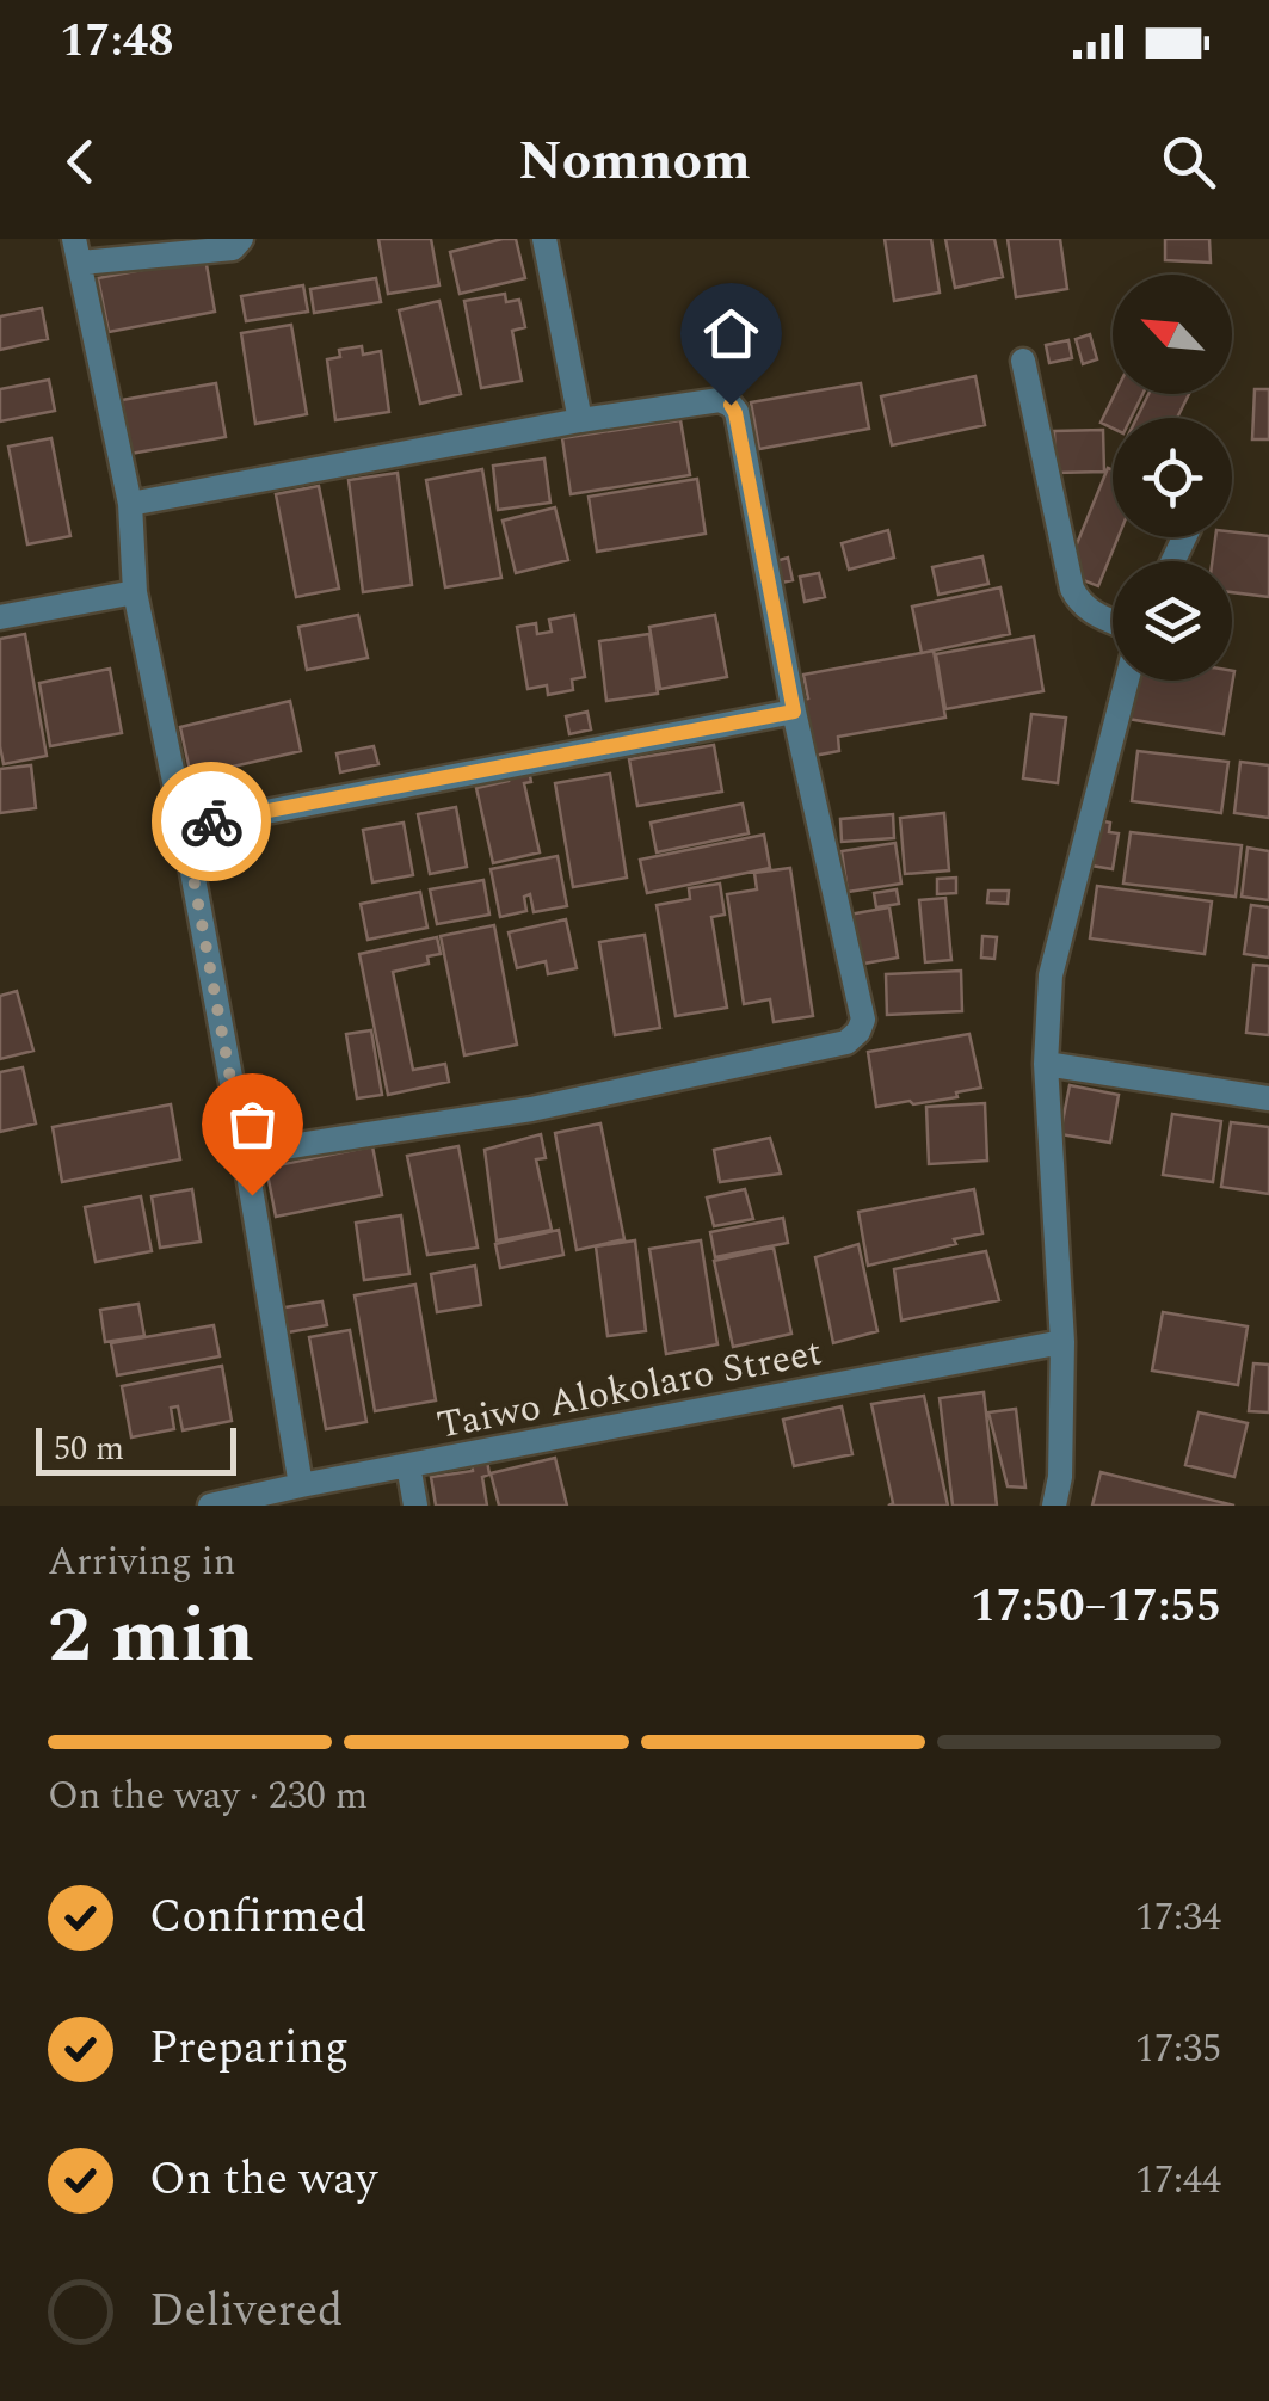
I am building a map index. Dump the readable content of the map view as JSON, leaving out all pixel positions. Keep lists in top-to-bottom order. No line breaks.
{"streets":{"street":["Taiwo Alokolaro Street"]},"scale_bar":"50 m","north":"top left","page":{"status":"17:48","header":"Nomnom","scale":"50 m","heading":["2 min","Arriving in","17:50–17:55"],"bar":"On the way · 230 m","list":[["Confirmed","17:34"],["Preparing","17:35"],["On the way","17:44"],"Delivered"]}}
